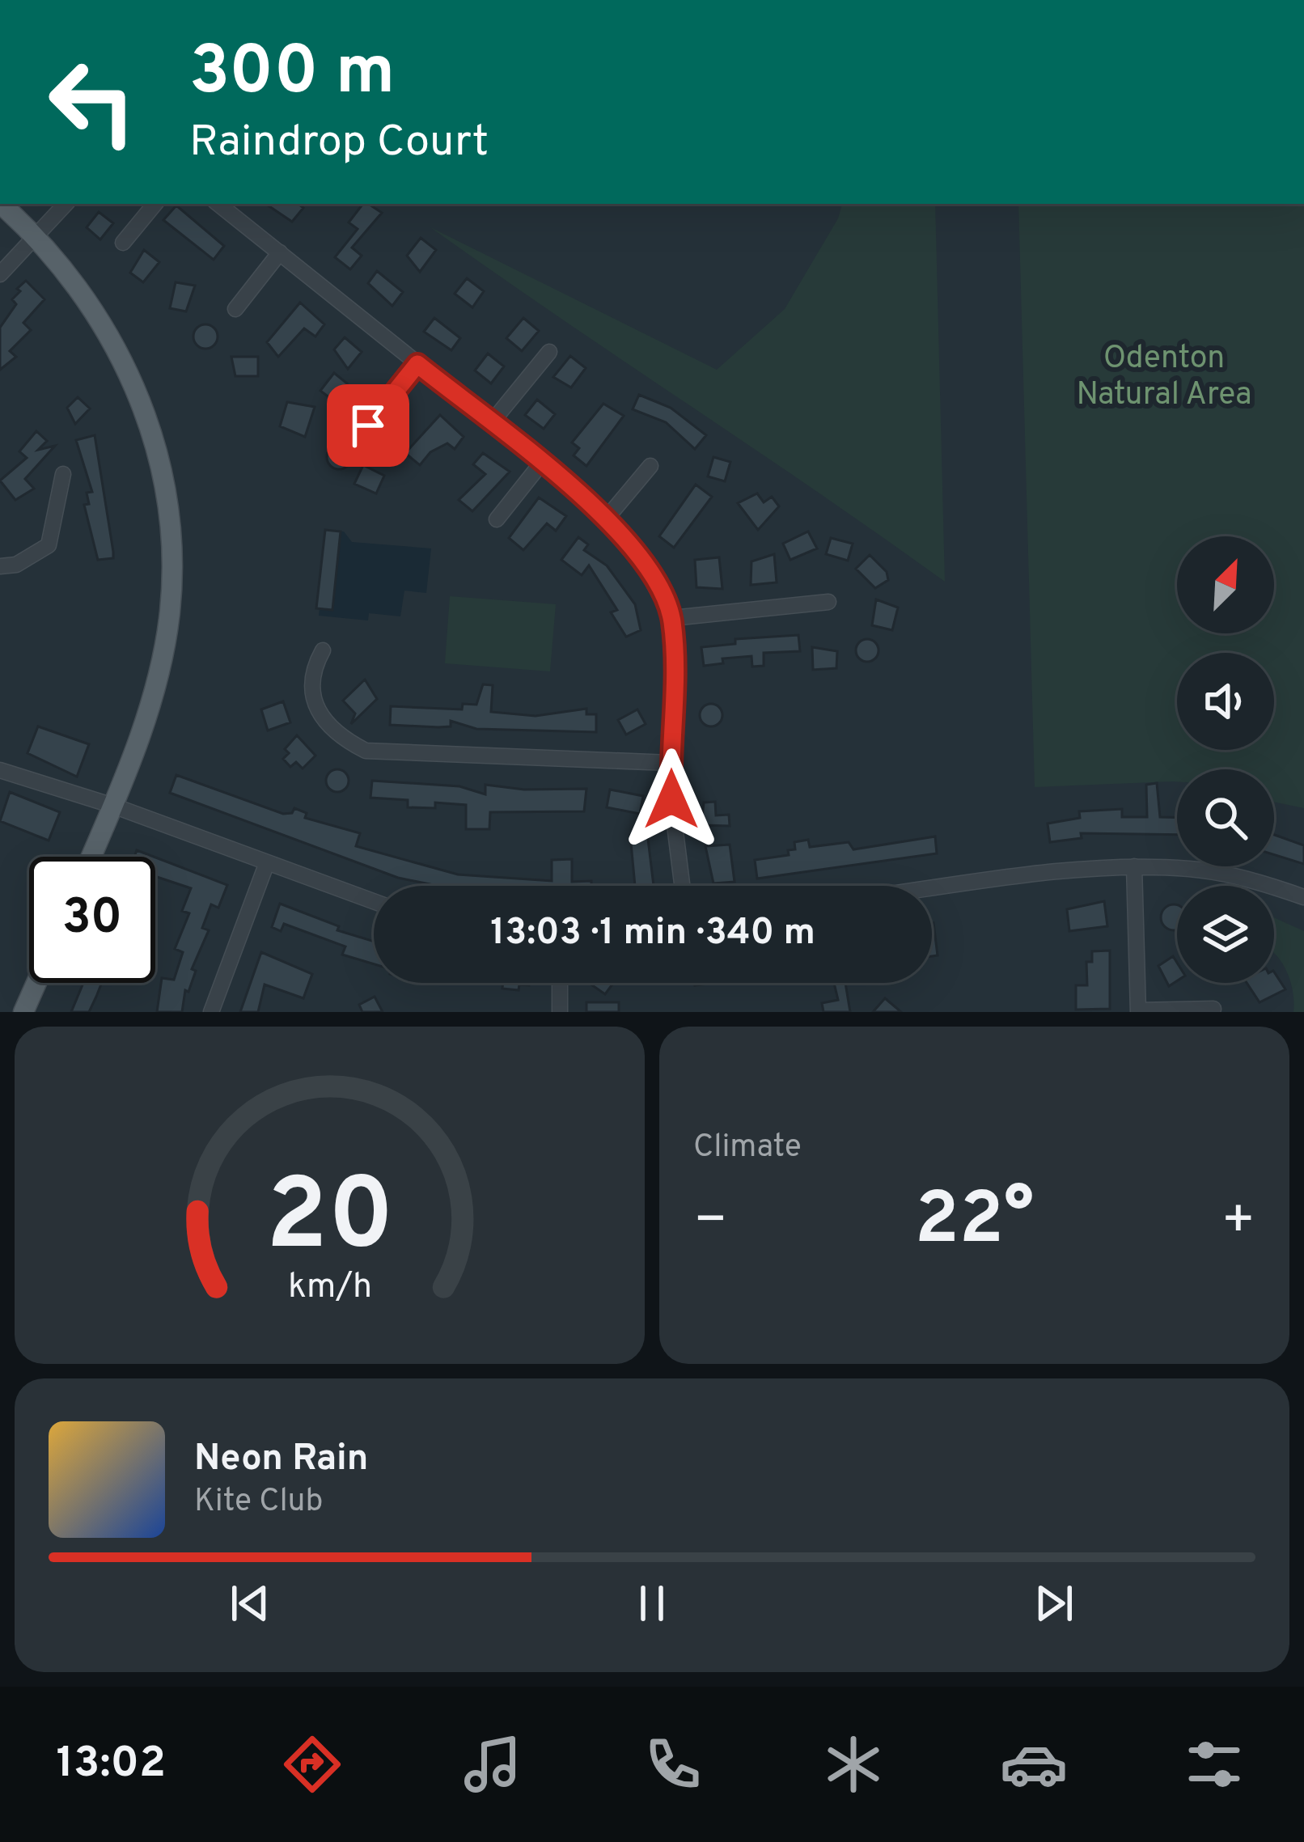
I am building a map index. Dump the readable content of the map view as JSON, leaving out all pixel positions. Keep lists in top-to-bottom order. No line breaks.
{"parks":["Odenton Natural Area"],"north":"top right","page":{"turn":["300 m","Raindrop Court"],"limit":"30","trip":"13:03 · 1 min · 340 m","tile":"Climate","heat":["−","22°","+"],"song":["Neon Rain","Kite Club"],"tabs":"13:02","gauge":["20","km/h"]}}
